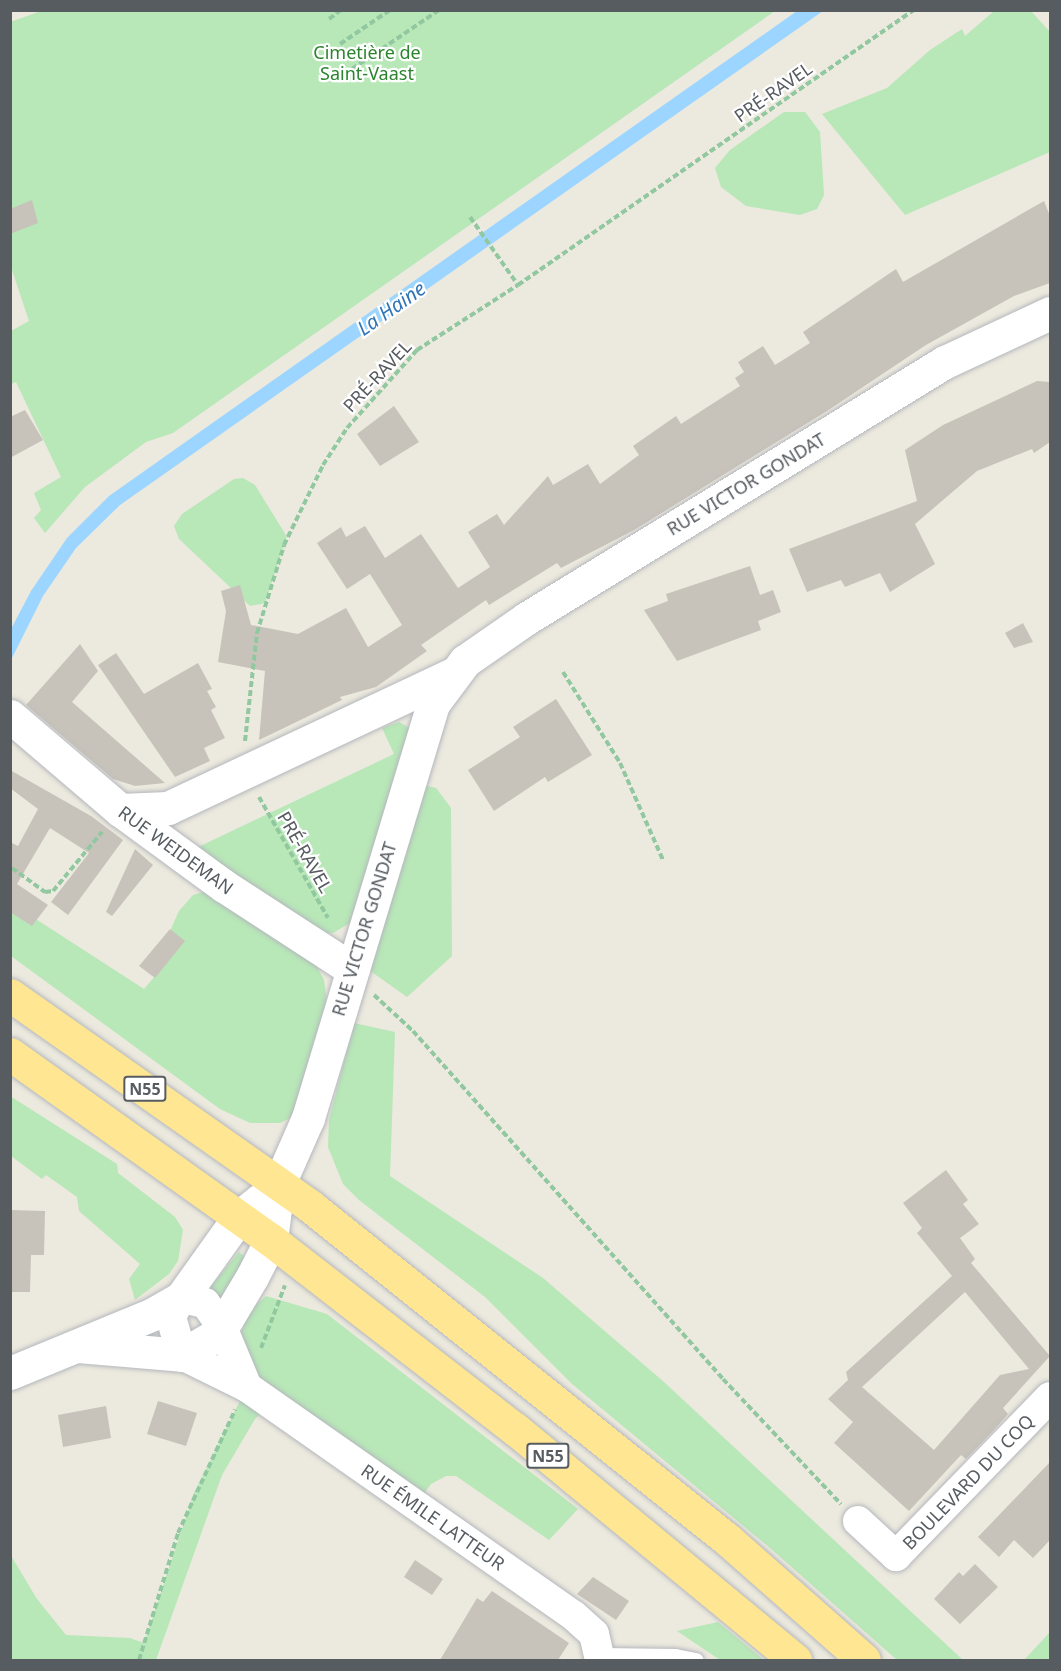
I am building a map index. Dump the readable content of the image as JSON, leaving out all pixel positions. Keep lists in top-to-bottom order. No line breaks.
{"streets":{"highway":["N55"],"street":["RUE VICTOR GONDAT","RUE WEIDEMAN","BOULEVARD DU COQ","RUE ÉMILE LATTEUR"],"path":["PRÉ-RAVEL"]},"crossings":[["PRÉ-RAVEL","RUE VICTOR GONDAT"],["RUE VICTOR GONDAT","RUE WEIDEMAN"],["RUE VICTOR GONDAT","N55"]],"water":["La Haine"],"parks":["Cimetière de Saint-Vaast"]}
